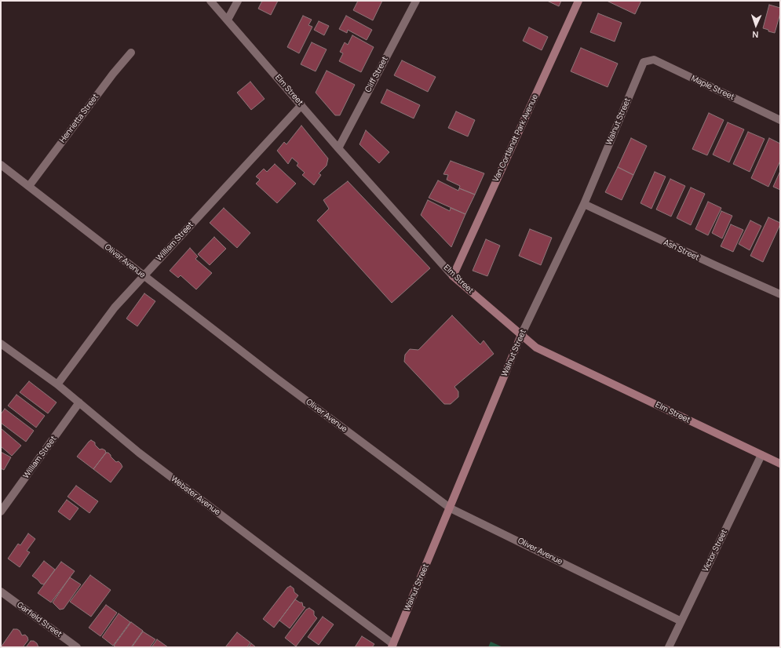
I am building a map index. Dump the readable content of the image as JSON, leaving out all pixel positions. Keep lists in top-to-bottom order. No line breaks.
{"streets":{"street":["Cliff Street","Maple Street","Elm Street","Henrietta Street","Walnut Street","Van Cortlandt Park Avenue","William Street","Ash Street","Oliver Avenue","Webster Avenue","Victor Street","Garfield Street"]},"crossings":[["Cliff Street","Elm Street"],["Maple Street","Walnut Street"],["Elm Street","Walnut Street"],["Elm Street","Van Cortlandt Park Avenue"],["Elm Street","William Street"],["Elm Street","Victor Street"],["Henrietta Street","Oliver Avenue"],["Walnut Street","Ash Street"],["Walnut Street","Oliver Avenue"],["Walnut Street","Webster Avenue"],["William Street","Oliver Avenue"],["William Street","Webster Avenue"],["Oliver Avenue","Victor Street"]],"north":"bottom"}
